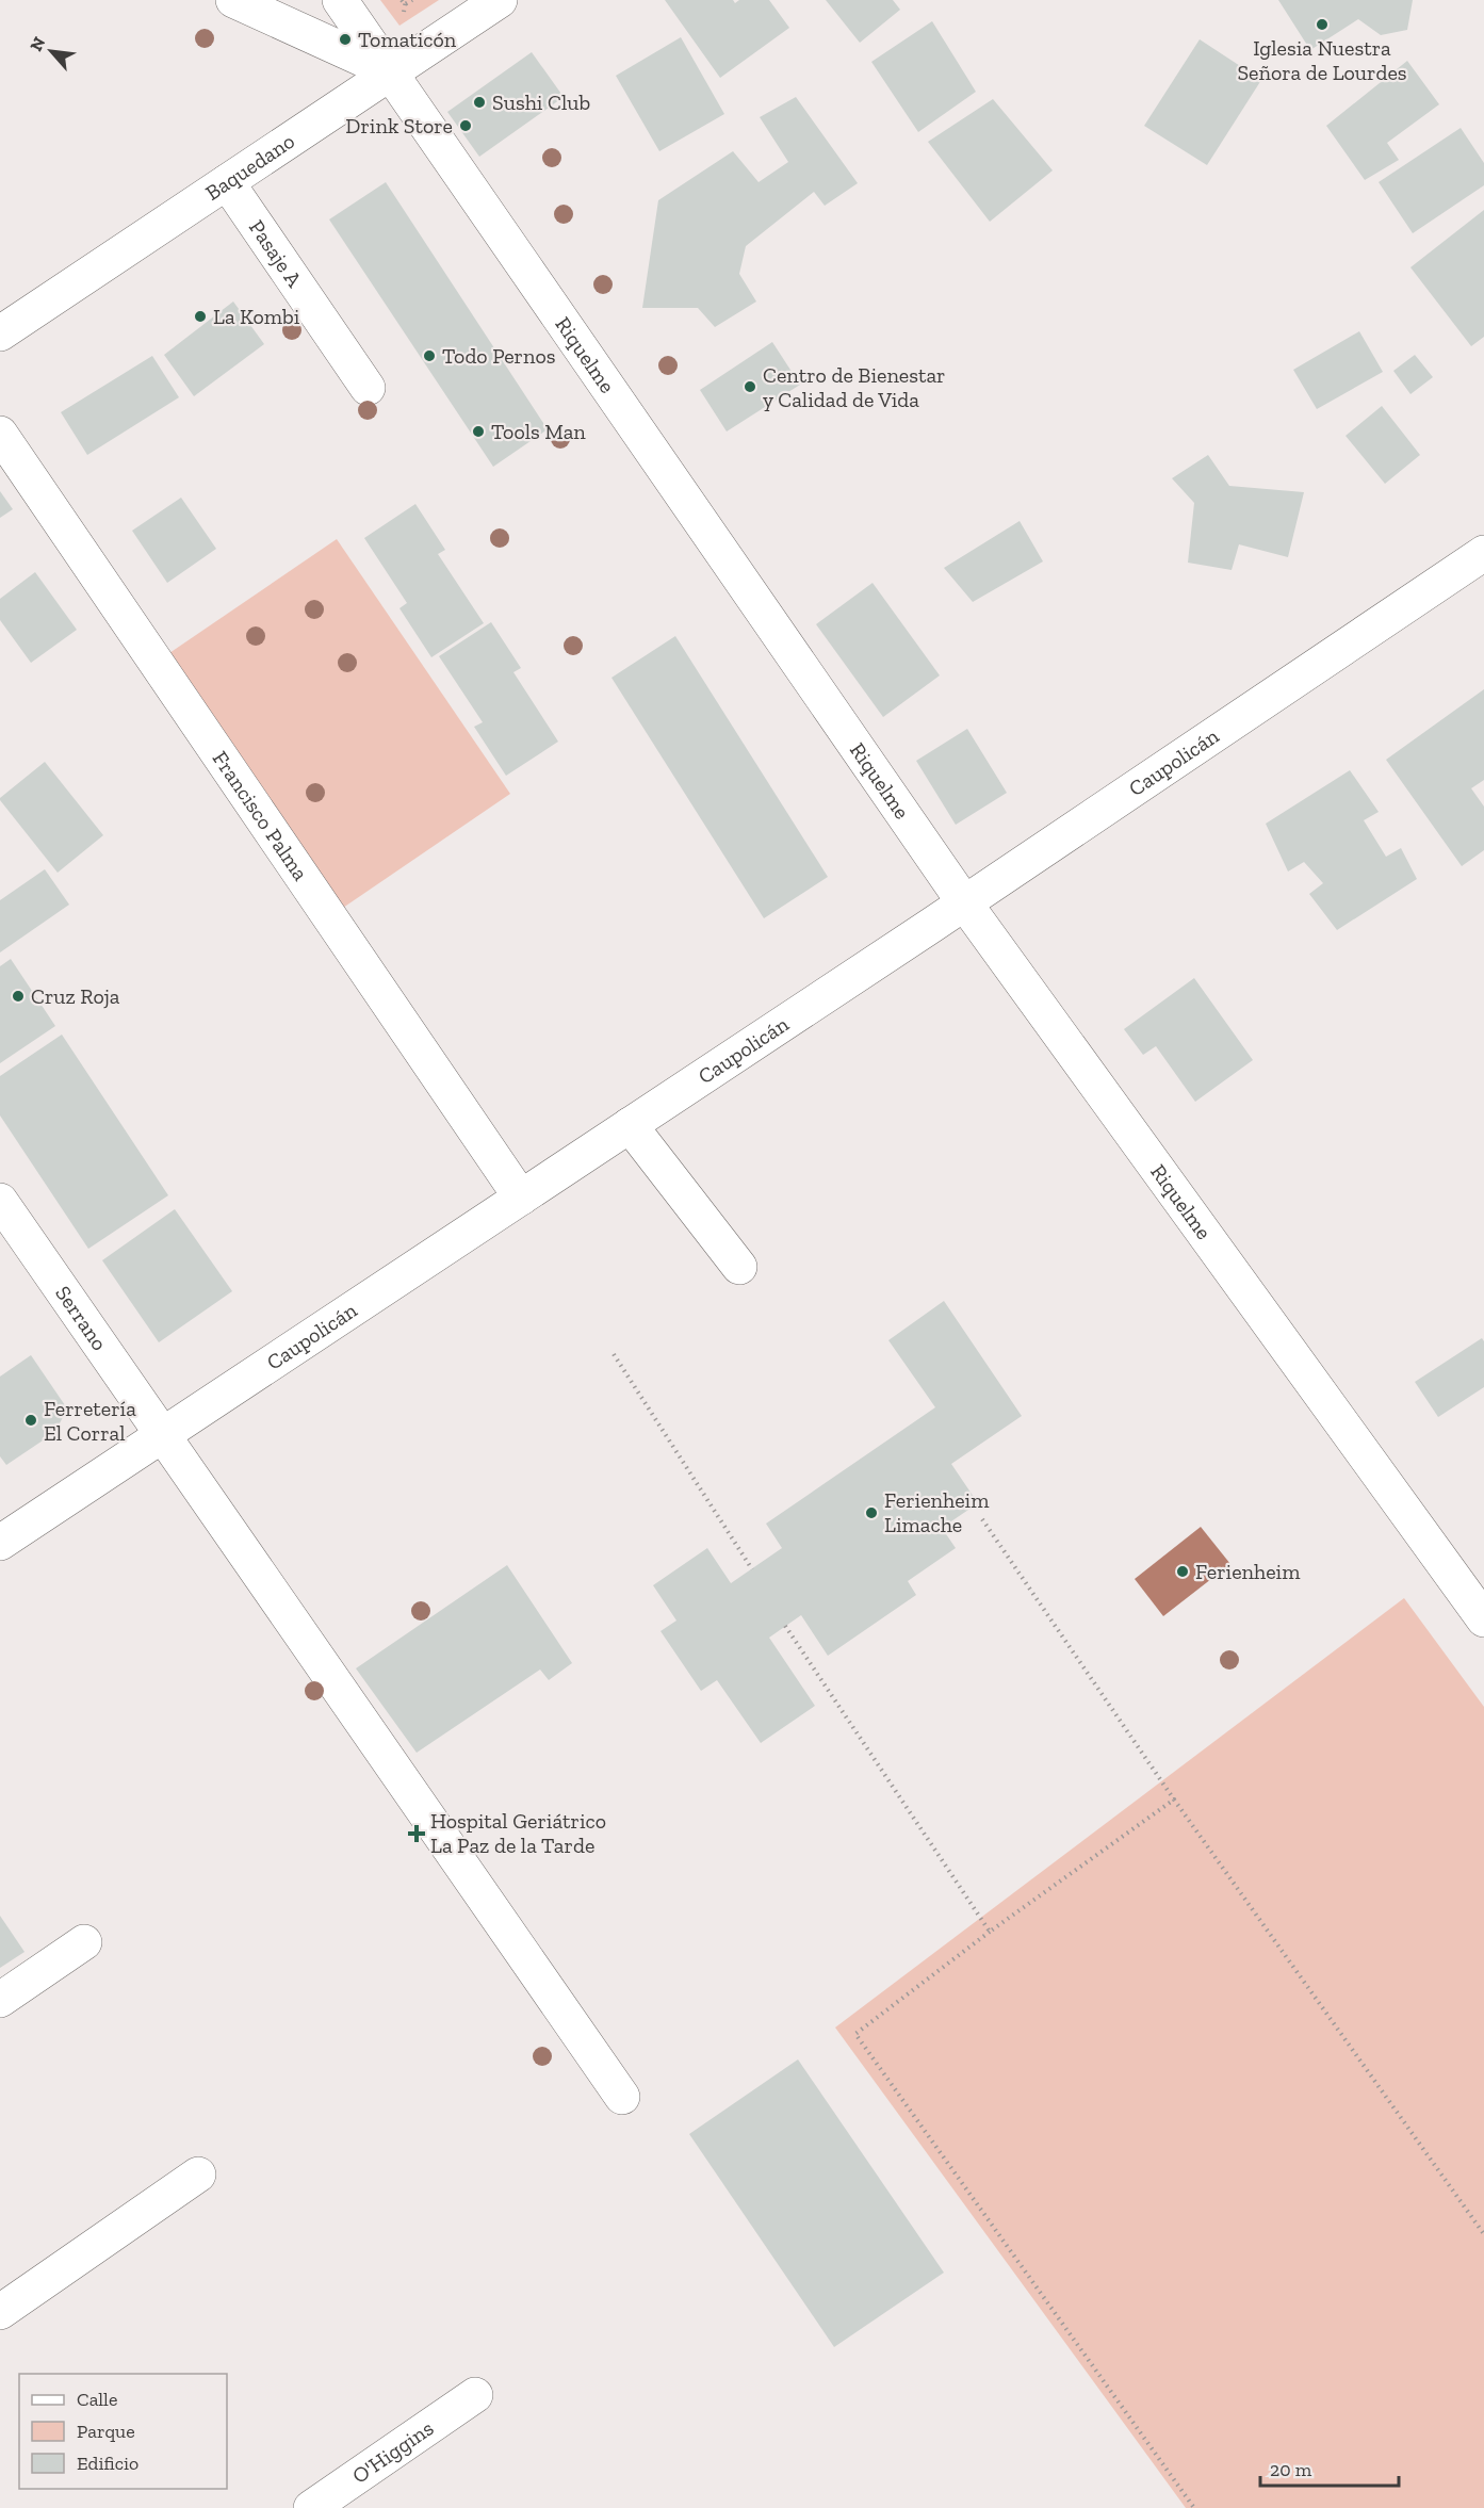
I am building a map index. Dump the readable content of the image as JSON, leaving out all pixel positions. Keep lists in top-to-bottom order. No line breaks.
{"streets":{"street":["Baquedano","Pasaje A","Riquelme","Caupolicán","Francisco Palma","Serrano","O'Higgins"]},"crossings":[["Baquedano","Pasaje A"],["Baquedano","Riquelme"],["Riquelme","Caupolicán"],["Caupolicán","Francisco Palma"],["Caupolicán","Serrano"]],"places":{"other":["Iglesia Nuestra Señora de Lourdes","Tomaticón","Sushi Club","Drink Store","La Kombi","Todo Pernos","Centro de Bienestar y Calidad de Vida","Tools Man","Cruz Roja","Ferretería El Corral","Ferienheim Limache","Ferienheim"],"health":["Hospital Geriátrico La Paz de la Tarde"]},"legend":["Calle","Parque","Edificio"],"scale_bar":"20 m","north":"top left"}
